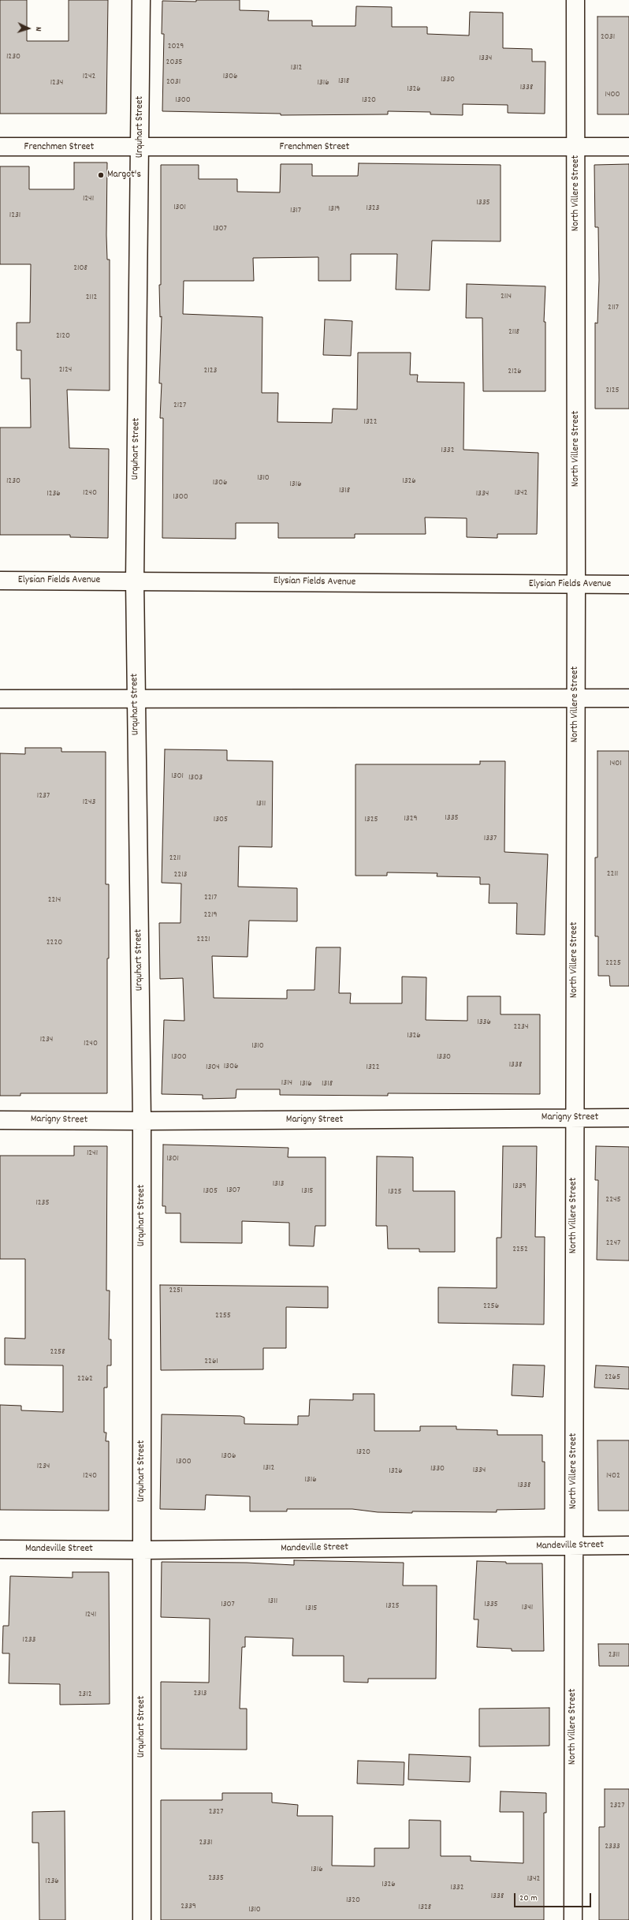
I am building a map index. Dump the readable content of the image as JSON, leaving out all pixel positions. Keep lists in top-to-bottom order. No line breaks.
{"streets":{"street":["Urquhart Street","Frenchmen Street","North Villere Street","Elysian Fields Avenue","Marigny Street","Mandeville Street"]},"crossings":[["Urquhart Street","Frenchmen Street"],["Urquhart Street","Elysian Fields Avenue"],["Urquhart Street","Marigny Street"],["Urquhart Street","Mandeville Street"],["Frenchmen Street","North Villere Street"],["North Villere Street","Elysian Fields Avenue"],["North Villere Street","Marigny Street"],["North Villere Street","Mandeville Street"]],"places":["Margot's"],"house_numbers":["2031","2029","1230","1334","2035","1312","1242","1306","1330","1318","2031","1234","1316","1338","1326","1400","1300","1320","1241","1335","1301","1323","1319","1317","1231","1307","2108","2114","2112","2117","2118","2120","2124","2123","2126","2125","2127","1322","1332","1310","1230","1326","1306","1316","1318","1240","1342","1236","1334","1300","1401","1301","1303","1237","1243","1311","1335","1329","1305","1325","1337","2211","2211","2213","2217","2214","2219","2221","2220","2225","1336","2234","1326","1234","1240","1310","1300","1330","1338","1306","1304","1322","1314","1316","1318","1241","1301","1313","1339","1307","1305","1315","1325","2245","1235","2247","2252","2251","2256","2255","2258","2261","2265","2262","1320","1306","1300","1234","1312","1330","1334","1326","1240","1402","1316","1338","1311","1307","1335","1325","1341","1315","1241","1233","2311","2313","2312","2327","2327","2331","2333","1316","2335","1342","1236","1326","1332","1338","1320","2339","1328","1310"],"scale_bar":"20 m","north":"right"}
